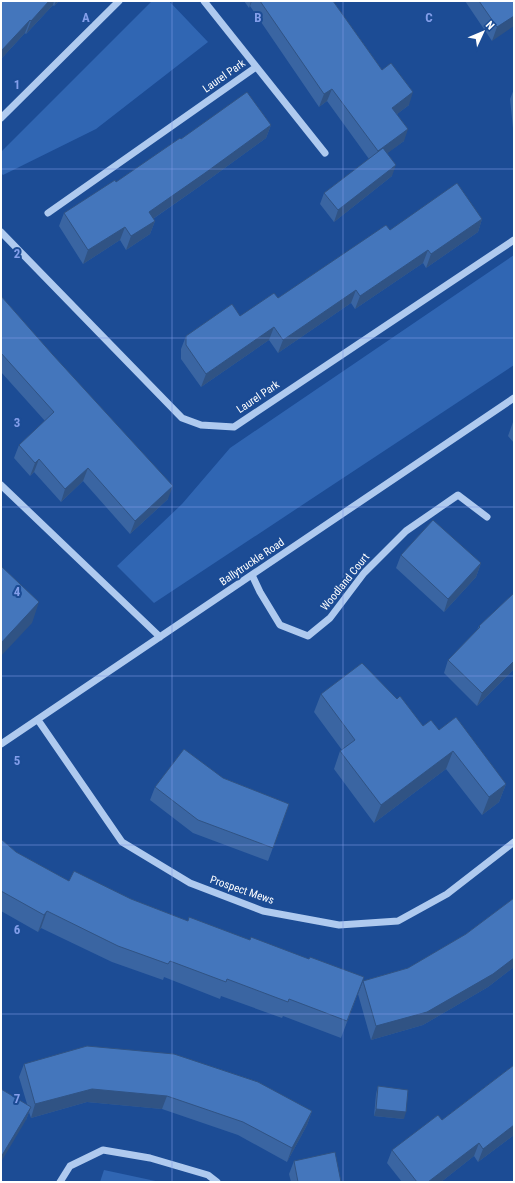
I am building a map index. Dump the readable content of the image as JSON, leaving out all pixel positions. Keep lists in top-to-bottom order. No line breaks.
{"streets":{"street":["Laurel Park","Ballytruckle Road","Woodland Court","Prospect Mews"]},"crossings":[["Ballytruckle Road","Woodland Court"],["Ballytruckle Road","Prospect Mews"]],"north":"top right","grid":{"columns":["A","B","C"],"rows":["1","2","3","4","5","6","7"]}}
